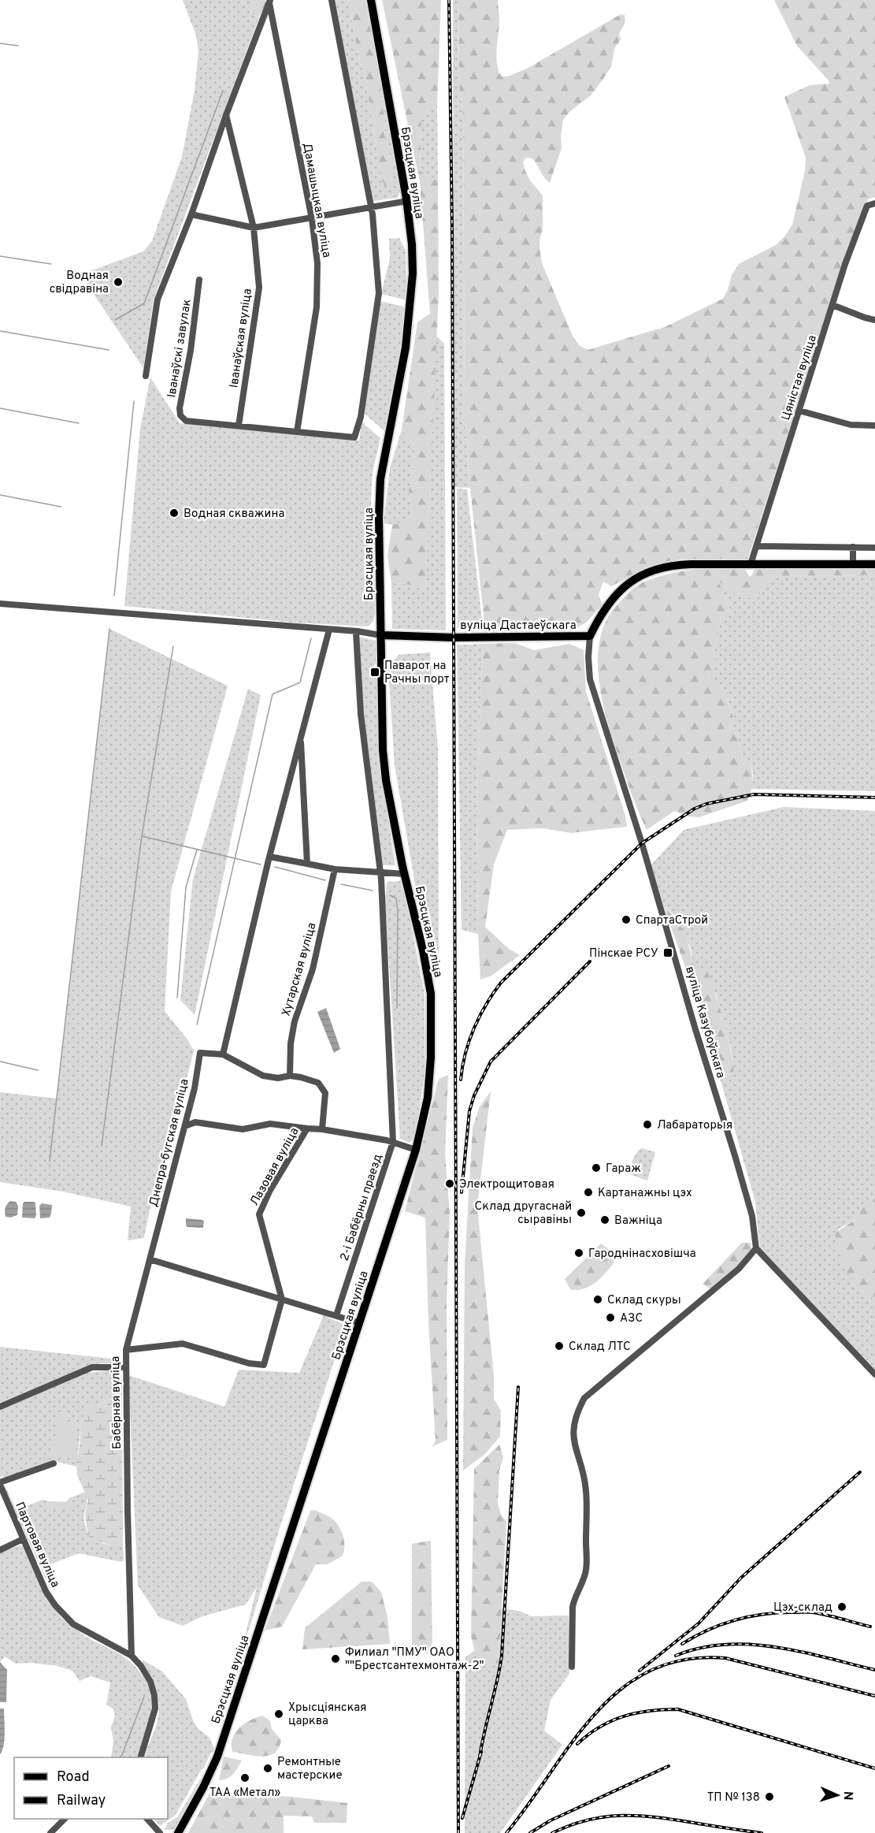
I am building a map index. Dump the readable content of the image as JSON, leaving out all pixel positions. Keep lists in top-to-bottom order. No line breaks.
{"streets":{"main road":["Брэсцкая вуліца","вуліца Дастаеўскага"],"street":["Дамашыцкая вуліца","Іванаўская вуліца","Іванаўскі завулак","Цяністая вуліца","Хутарская вуліца","вуліца Казубоўскага","Днепра-бугская вуліца","Лазовая вуліца","2-і Бабёрны праезд","Бабёрная вуліца","Партовая вуліца"]},"crossings":[["Брэсцкая вуліца","вуліца Дастаеўскага"],["Іванаўская вуліца","Іванаўскі завулак"],["Цяністая вуліца","вуліца Дастаеўскага"],["вуліца Дастаеўскага","вуліца Казубоўскага"],["Хутарская вуліца","Днепра-бугская вуліца"],["Днепра-бугская вуліца","Бабёрная вуліца"],["Лазовая вуліца","2-і Бабёрны праезд"],["Бабёрная вуліца","Партовая вуліца"]],"places":{"other":["Водная свідравіна","Водная скважина","СпартаСтрой","Лабараторыя","Гараж","Электрощитовая","Картанажны цэх","Склад другаснай сыравіны","Важніца","Гароднінасховішча","Склад скуры","АЗС","Склад ЛТС","Цэх-склад","Филиал \"ПМУ\" ОАО \"\"Брестсантехмонтаж-2\"","Хрысціянская царква","Ремонтные мастерские","ТАА «Метал»","ТП № 138"],"transit":["Паварот на Рачны порт","Пінскае РСУ"]},"legend":["Road","Railway"],"north":"right"}
